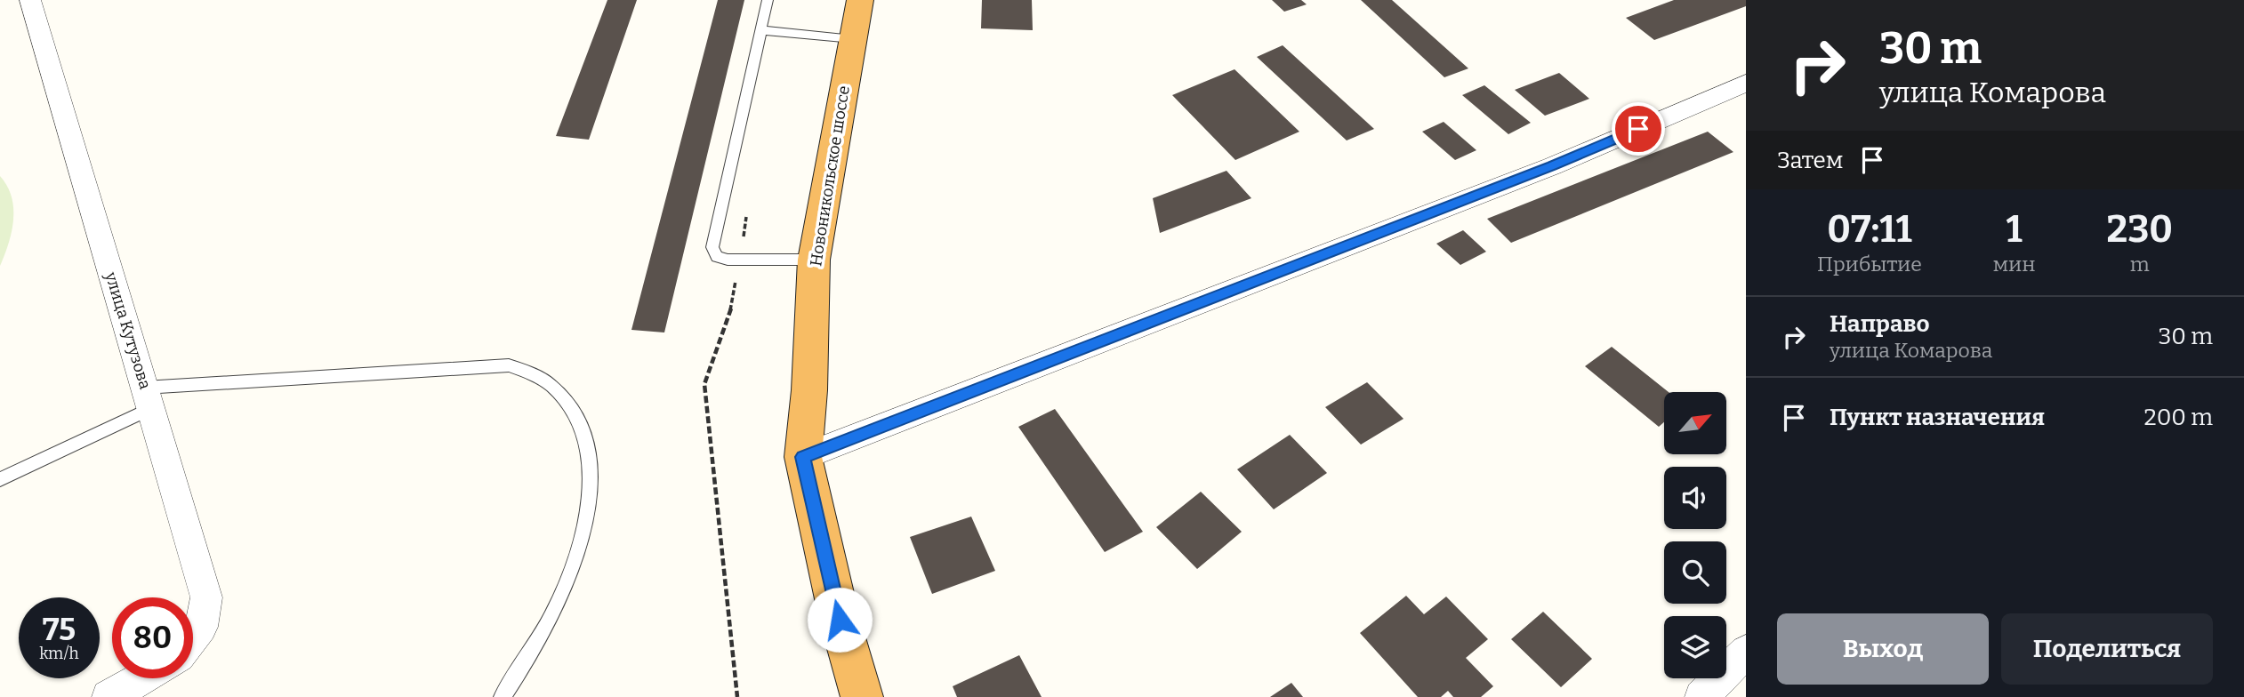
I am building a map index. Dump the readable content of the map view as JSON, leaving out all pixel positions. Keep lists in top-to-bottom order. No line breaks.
{"streets":{"highway":["Новоникольское шоссе"],"street":["улица Кутузова"]},"north":"top right","page":{"turn":["30 m","улица Комарова"],"then":"Затем","eta":["07:11","Прибытие","1","мин","230","m"],"list":[{"name":"Направо","note":"улица Комарова","value":"30 m"},{"name":"Пункт назначения","value":"200 m"}],"speed":"75 km/h","limit":"80","buttons":["Выход","Поделиться"]}}
